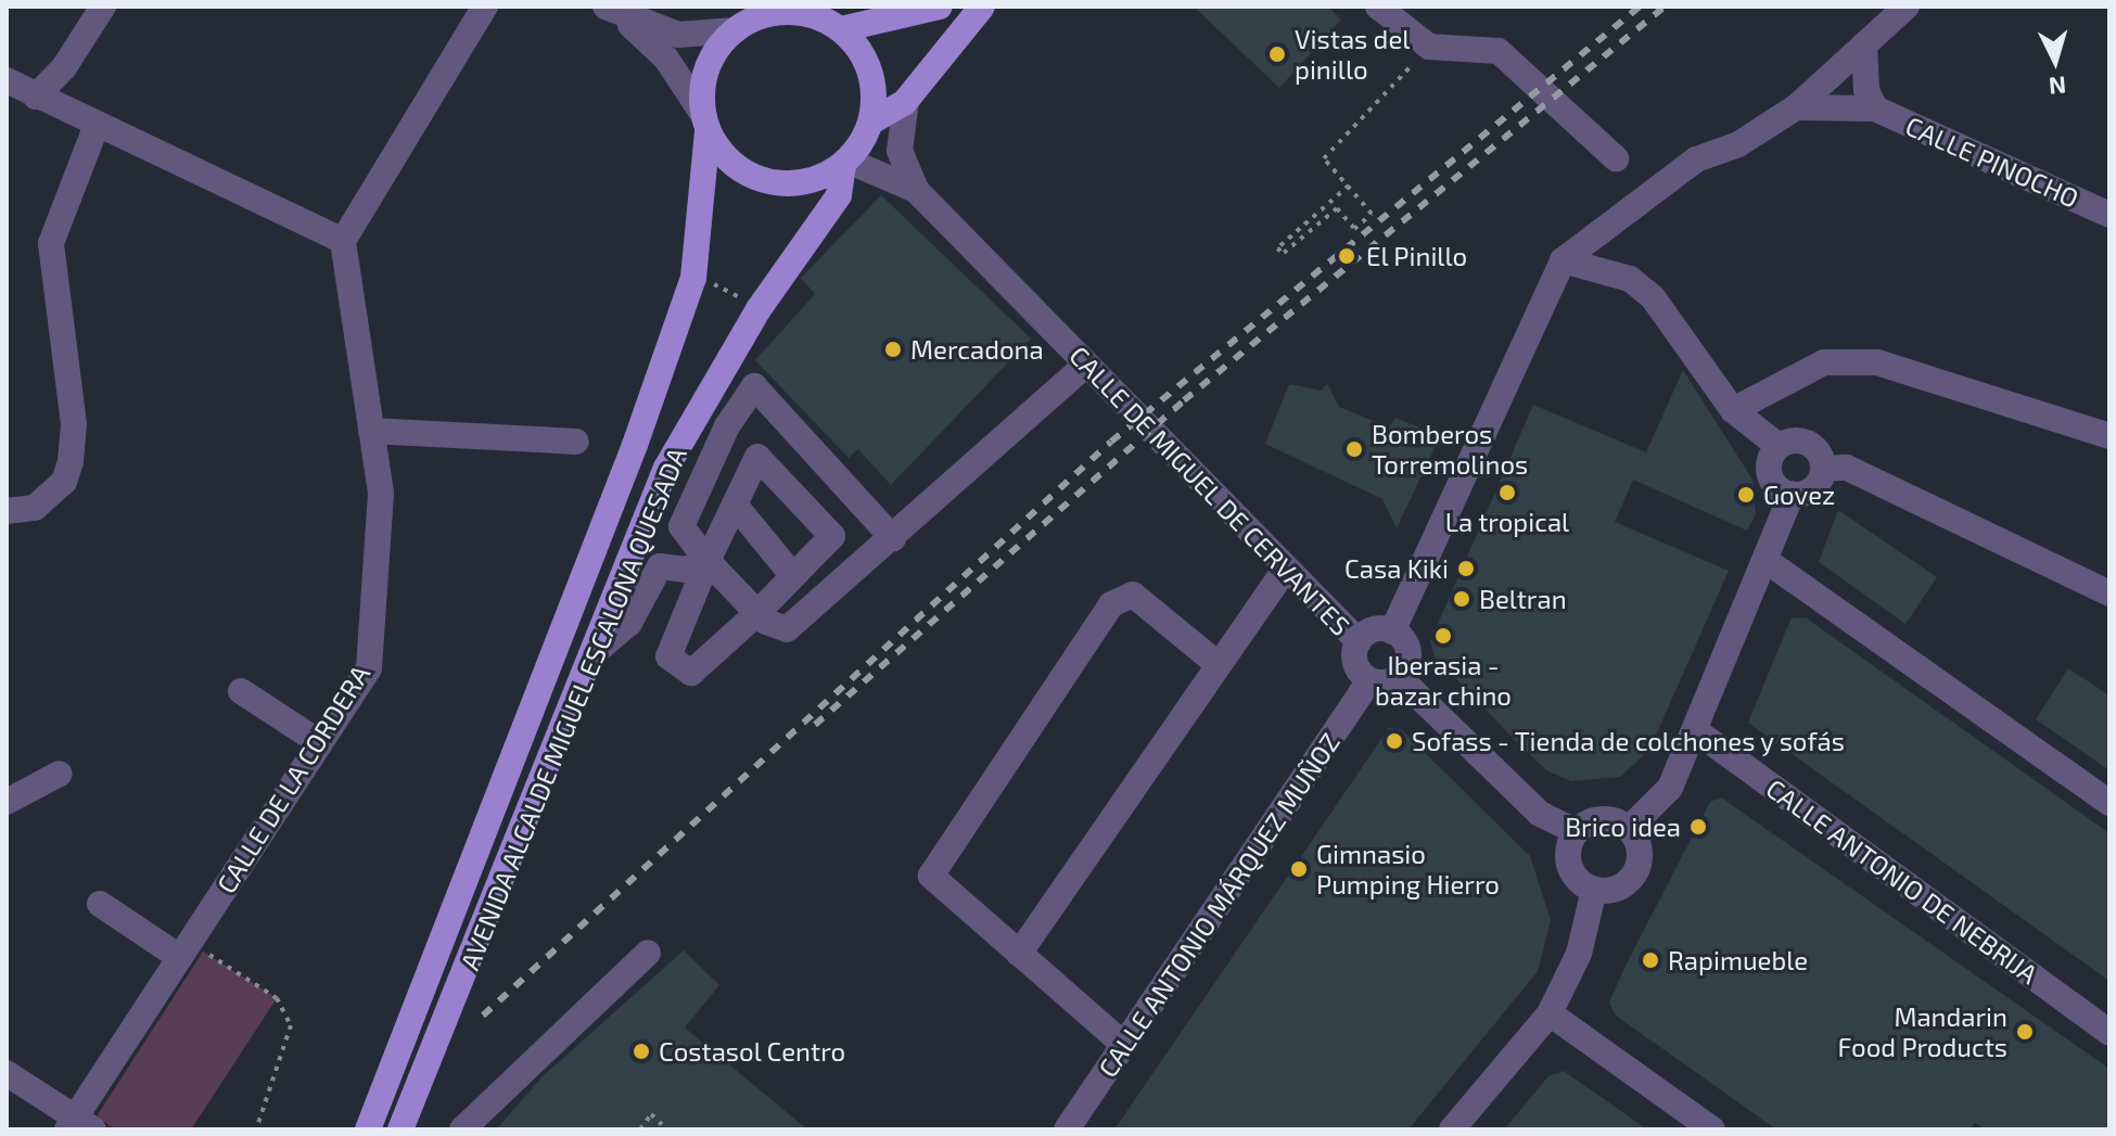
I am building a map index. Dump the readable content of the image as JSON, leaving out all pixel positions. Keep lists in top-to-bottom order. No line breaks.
{"streets":{"main road":["AVENIDA ALCALDE MIGUEL ESCALONA QUESADA"],"street":["CALLE PINOCHO","CALLE DE MIGUEL DE CERVANTES","CALLE DE LA CORDERA","CALLE ANTONIO DE NEBRIJA","CALLE ANTONIO MÁRQUEZ MUÑOZ"]},"crossings":[["CALLE DE MIGUEL DE CERVANTES","CALLE ANTONIO MÁRQUEZ MUÑOZ"]],"places":["Vistas del pinillo","El Pinillo","Mercadona","Bomberos Torremolinos","La tropical","Govez","Casa Kiki","Beltran","Iberasia - bazar chino","Sofass - Tienda de colchones y sofás","Brico idea","Gimnasio Pumping Hierro","Rapimueble","Mandarin Food Products","Costasol Centro"],"north":"bottom"}
